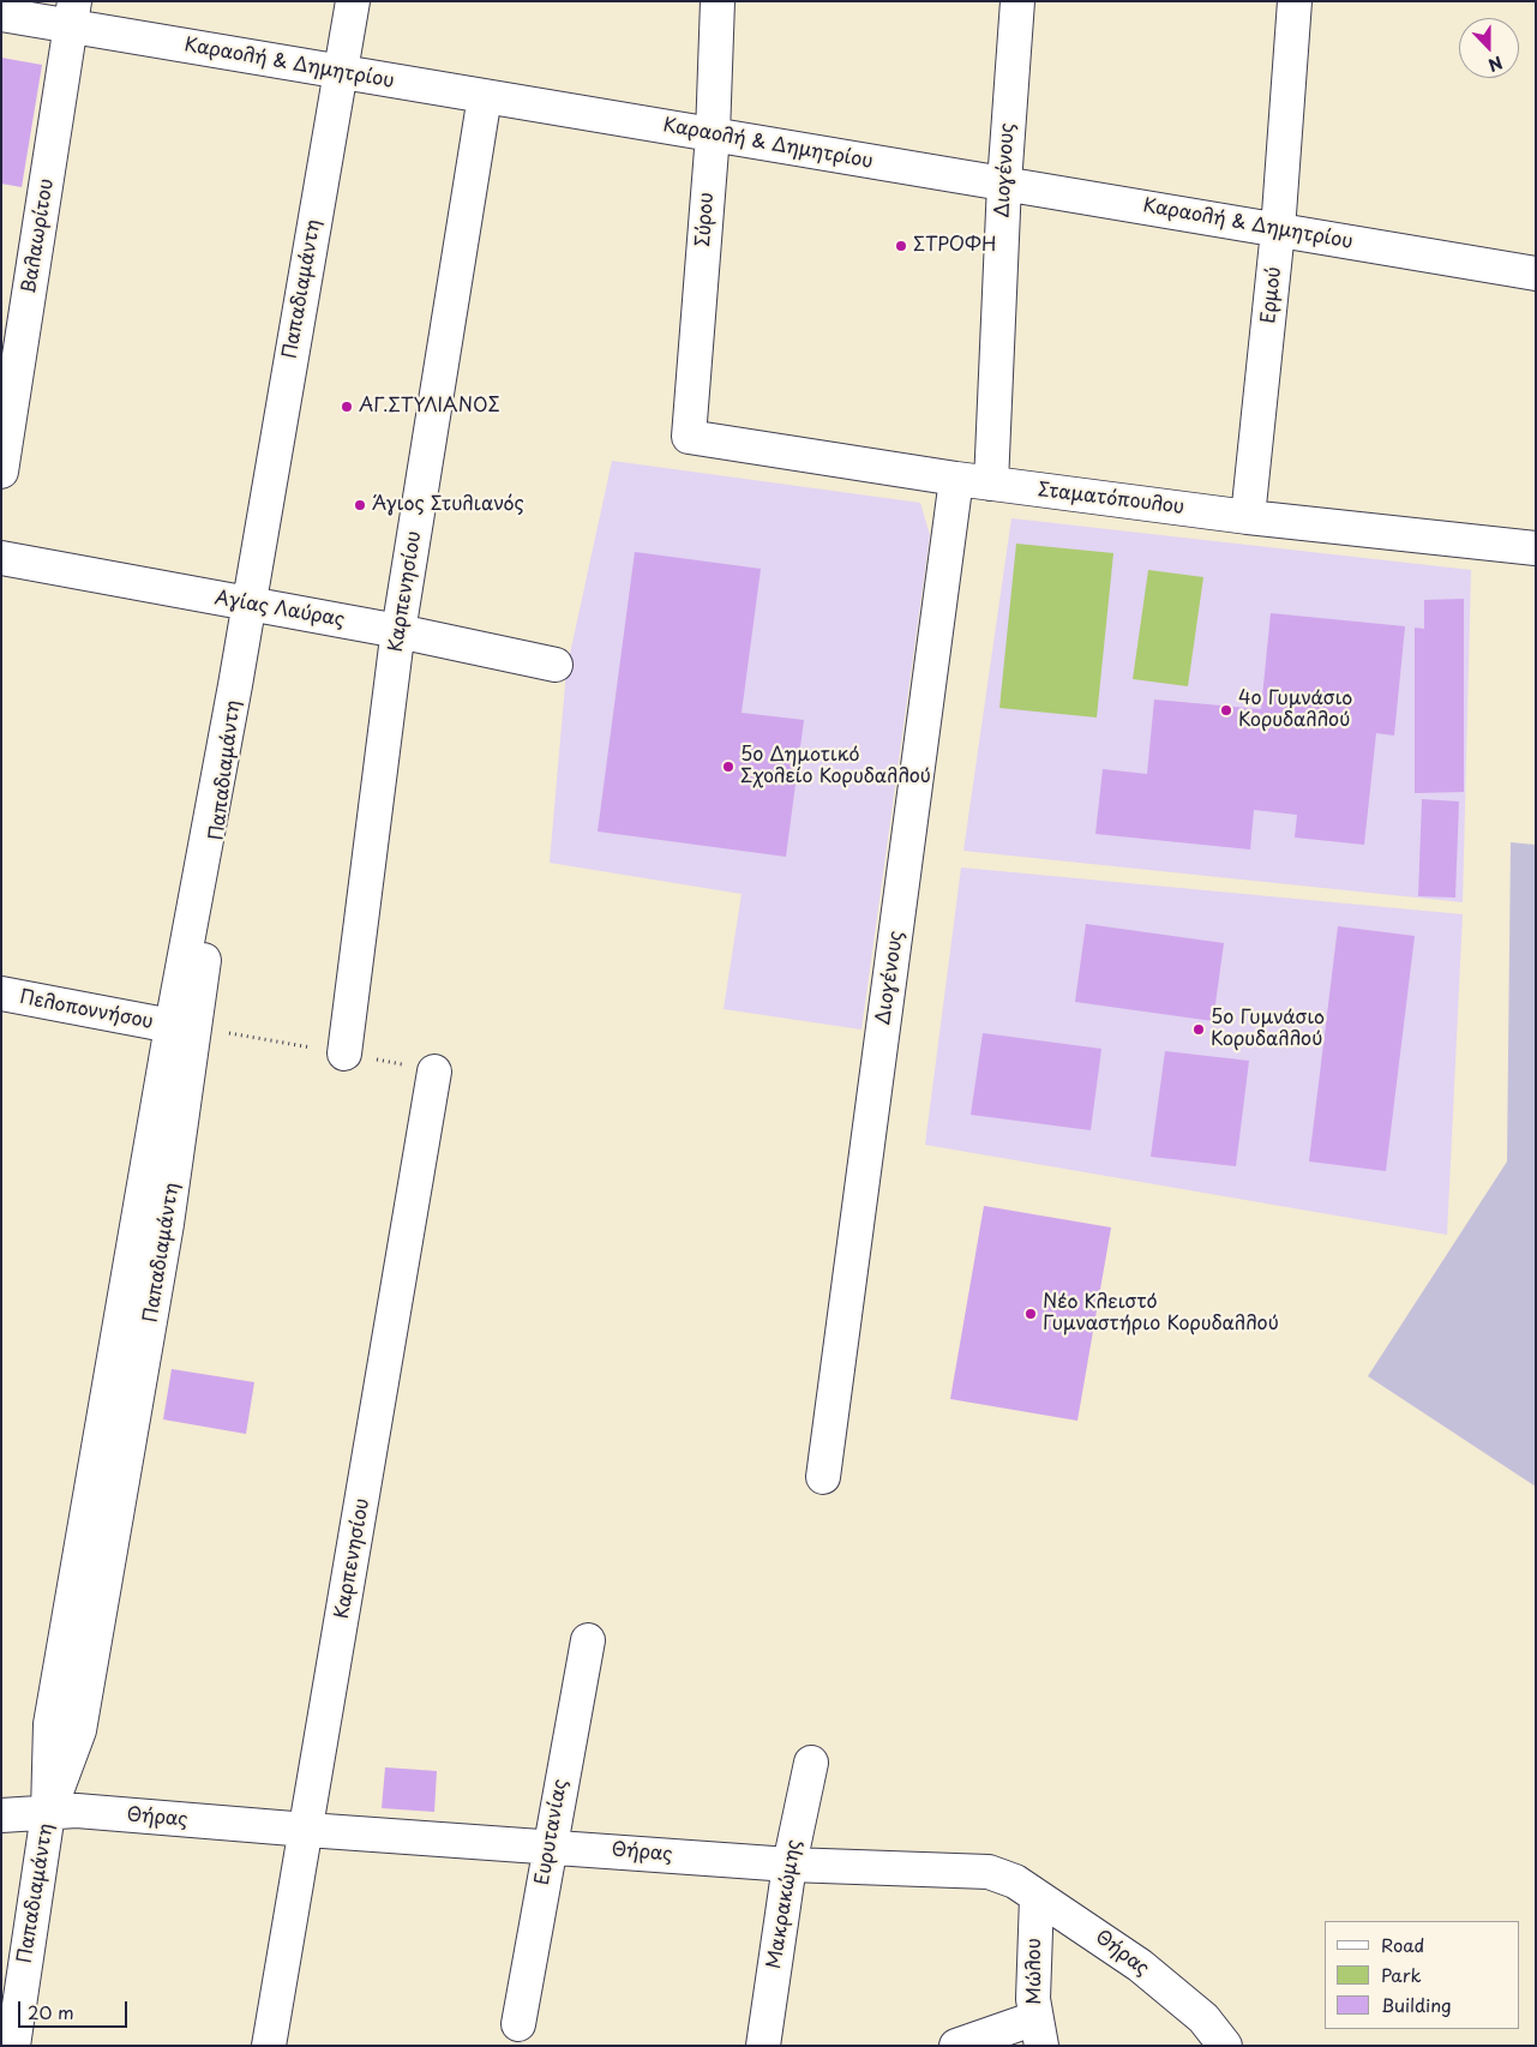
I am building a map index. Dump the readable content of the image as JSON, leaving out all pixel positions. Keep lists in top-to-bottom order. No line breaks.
{"streets":{"street":["Καραολή & Δημητρίου","Διογένους","Σύρου","Βαλαωρίτου","Παπαδιαμάντη","Ερμού","Σταματόπουλου","Καρπενησίου","Αγίας Λαύρας","Πελοποννήσου","Θήρας","Ευρυτανίας","Μακρακώμης","Μώλου"]},"crossings":[["Καραολή & Δημητρίου","Διογένους"],["Καραολή & Δημητρίου","Σύρου"],["Καραολή & Δημητρίου","Βαλαωρίτου"],["Καραολή & Δημητρίου","Παπαδιαμάντη"],["Καραολή & Δημητρίου","Ερμού"],["Καραολή & Δημητρίου","Καρπενησίου"],["Διογένους","Σταματόπουλου"],["Σύρου","Σταματόπουλου"],["Παπαδιαμάντη","Αγίας Λαύρας"],["Παπαδιαμάντη","Πελοποννήσου"],["Παπαδιαμάντη","Θήρας"],["Ερμού","Σταματόπουλου"],["Καρπενησίου","Αγίας Λαύρας"],["Καρπενησίου","Θήρας"],["Θήρας","Ευρυτανίας"],["Θήρας","Μακρακώμης"],["Θήρας","Μώλου"]],"places":["ΣΤΡΟΦΗ","ΑΓ.ΣΤΥΛΙΑΝΟΣ","Άγιος Στυλιανός","4ο Γυμνάσιο Κορυδαλλού","5ο Δημοτικό Σχολείο Κορυδαλλού","5ο Γυμνάσιο Κορυδαλλού","Νέο Κλειστό Γυμναστήριο Κορυδαλλού"],"legend":["Road","Park","Building"],"scale_bar":"20 m","north":"bottom"}
